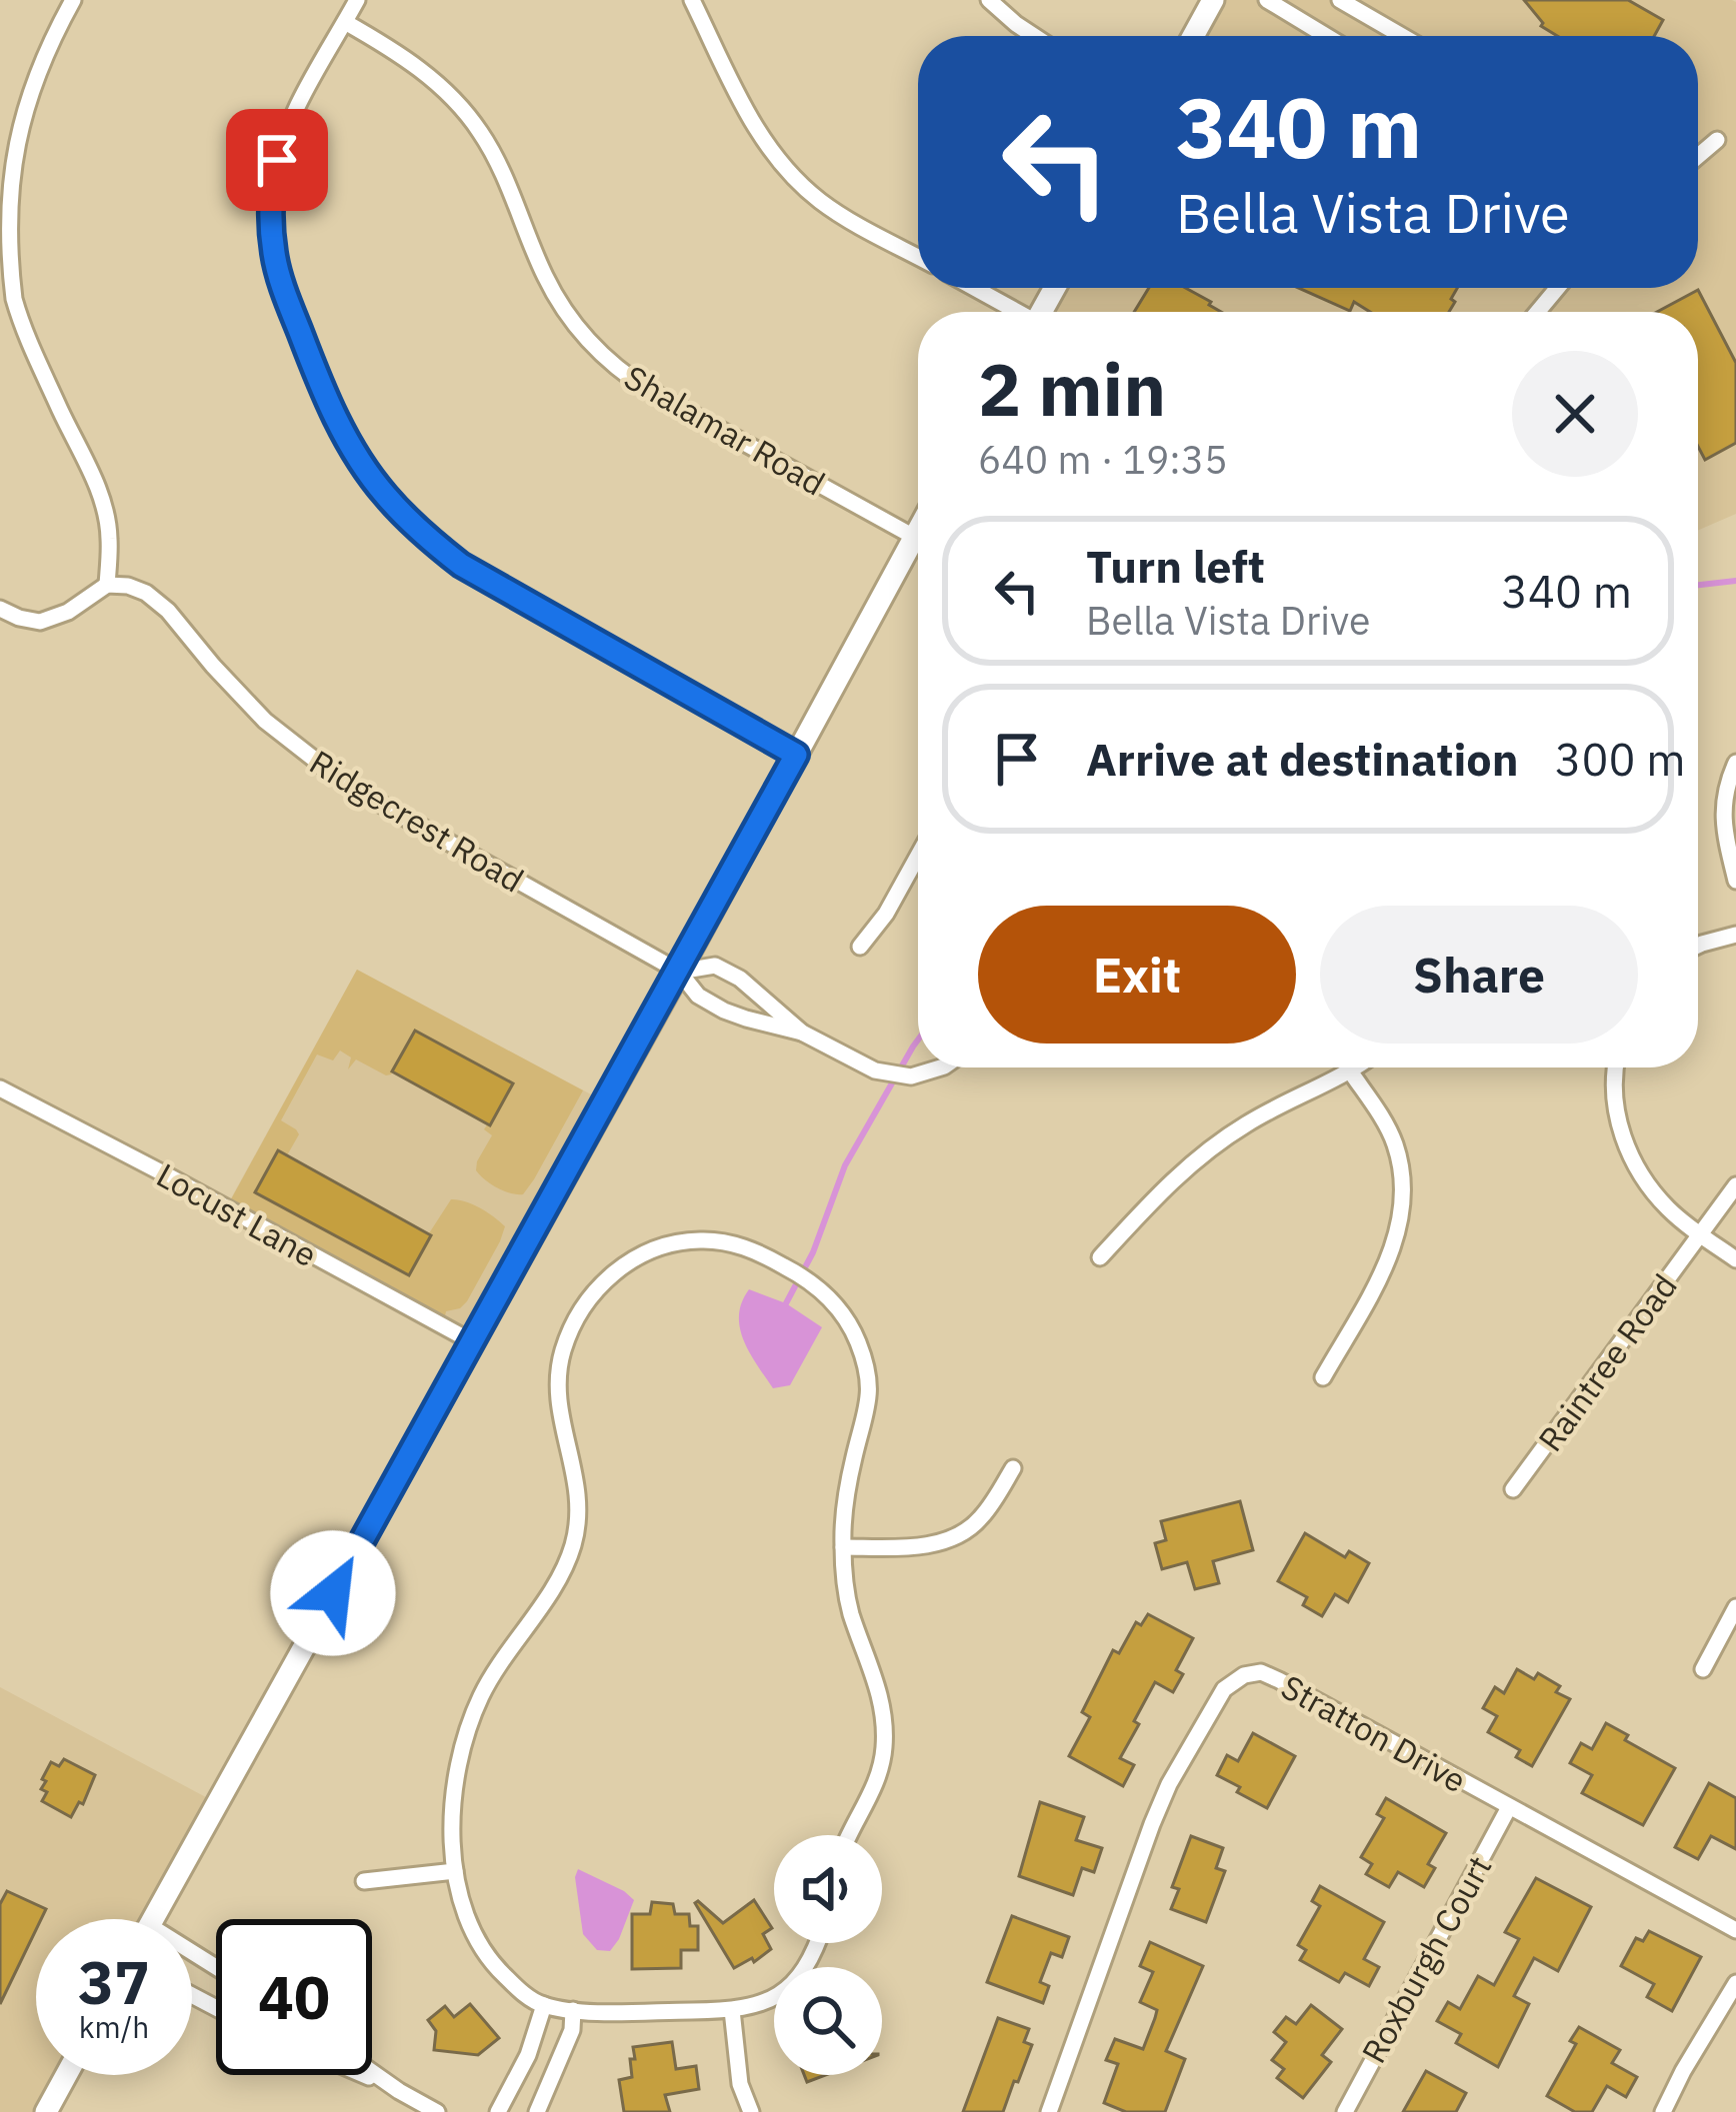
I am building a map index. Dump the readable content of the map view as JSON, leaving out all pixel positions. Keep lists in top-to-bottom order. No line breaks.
{"streets":{"street":["Shalamar Road","Ridgecrest Road","Locust Lane","Raintree Road","Stratton Drive","Roxburgh Court"]},"crossings":[["Stratton Drive","Roxburgh Court"]],"page":{"turn":["340 m","Bella Vista Drive"],"heading":["2 min","640 m · 19:35"],"list":[{"name":"Turn left","note":"Bella Vista Drive","value":"340 m"},{"name":"Arrive at destination","value":"300 m"}],"buttons":["Exit","Share"],"speed":"37 km/h","limit":"40"}}
